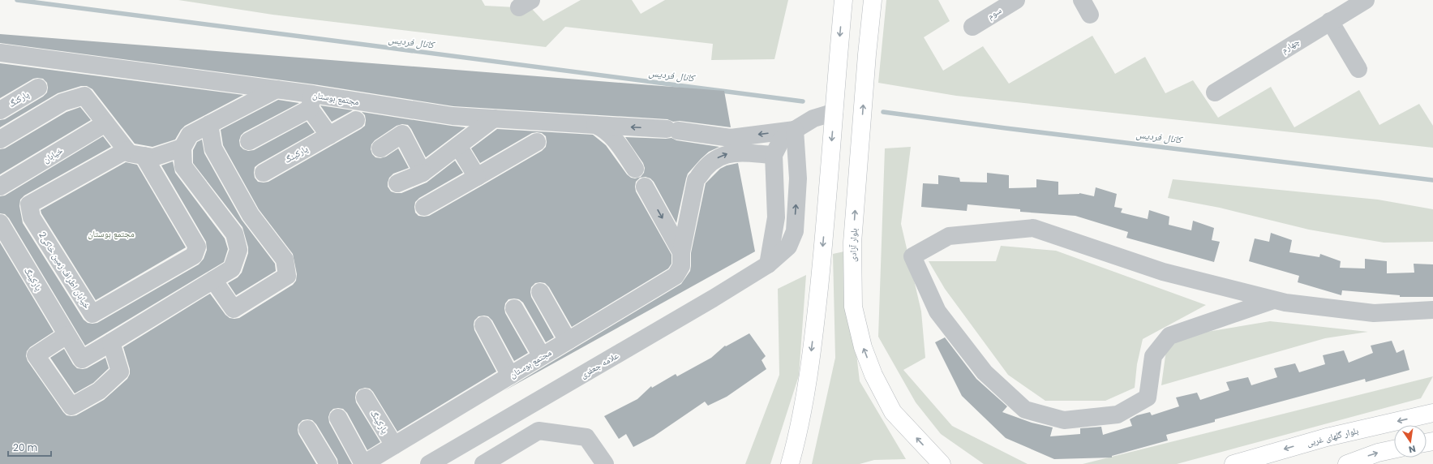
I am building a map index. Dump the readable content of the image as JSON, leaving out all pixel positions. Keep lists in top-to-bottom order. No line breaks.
{"streets":{"main road":["بلوار آزادی","بلوار گلهای غربی"],"street":["سوم","چهارم","مجتمع بوستان","پارکنگ","پارکینگ","خیابان","خیابان اطراف زمین خاکی2","علامه جعفری"]},"crossings":[["مجتمع بوستان","پارکینگ"],["مجتمع بوستان","علامه جعفری"]],"one_way":["بلوار گلهای غربی"],"water":["کانال فردیس"],"parks":["مجتمع بوستان"],"scale_bar":"20 m","north":"bottom"}
